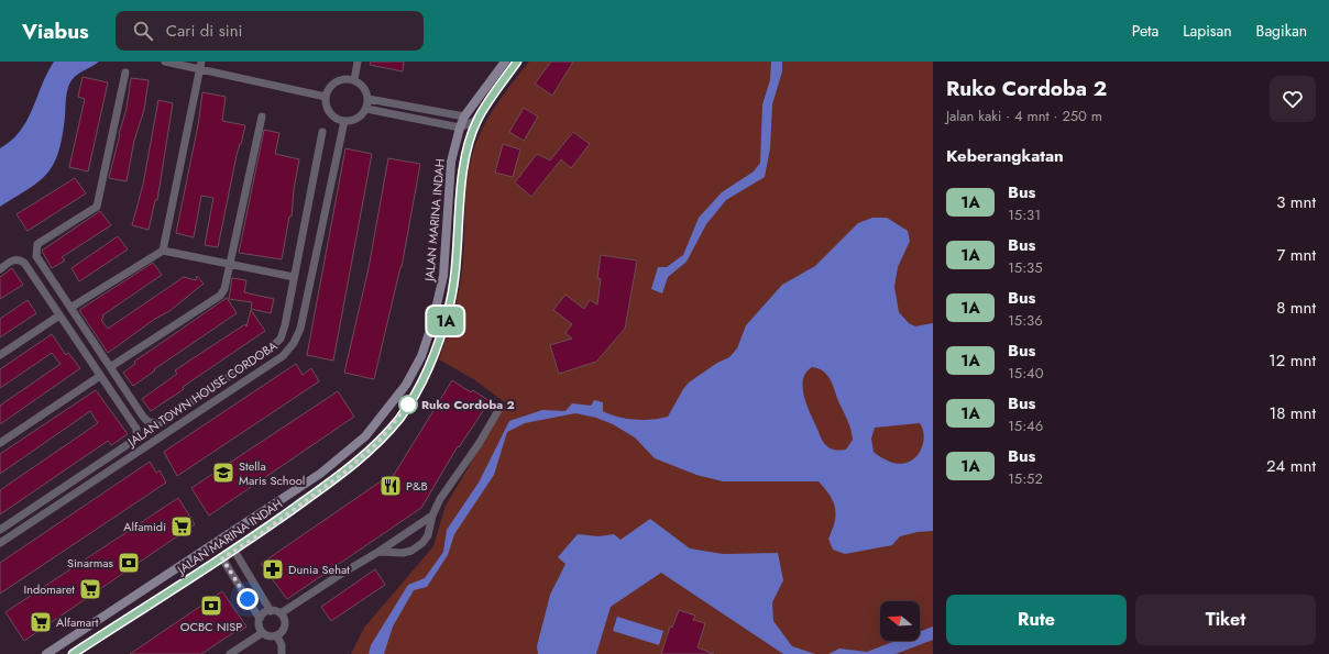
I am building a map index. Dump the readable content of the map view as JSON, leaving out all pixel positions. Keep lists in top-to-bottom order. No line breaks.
{"streets":{"main road":["JALAN MARINA INDAH"],"street":["JALAN TOWN HOUSE CORDOBA"]},"places":{"other":["Ruko Cordoba 2"],"school or university":["Stella Maris School"],"restaurant":["P&B"],"supermarket":["Alfamidi","Indomaret","Alfamart"],"bank":["Sinarmas","OCBC NISP"],"pharmacy":["Dunia Sehat"]},"lines":["bus line 1A"],"north":"left","page":{"header":"Viabus","search":"Cari di sini","nav":["Peta","Lapisan","Bagikan"],"on_map":"1A","heading":[["Ruko Cordoba 2","Jalan kaki · 4 mnt · 250 m"],"Keberangkatan"],"list":[{"mark":"1A","name":"Bus","note":"15:31","value":"3 mnt"},{"mark":"1A","name":"Bus","note":"15:35","value":"7 mnt"},{"mark":"1A","name":"Bus","note":"15:36","value":"8 mnt"},{"mark":"1A","name":"Bus","note":"15:40","value":"12 mnt"},{"mark":"1A","name":"Bus","note":"15:46","value":"18 mnt"},{"mark":"1A","name":"Bus","note":"15:52","value":"24 mnt"}],"buttons":["Rute","Tiket"]}}
